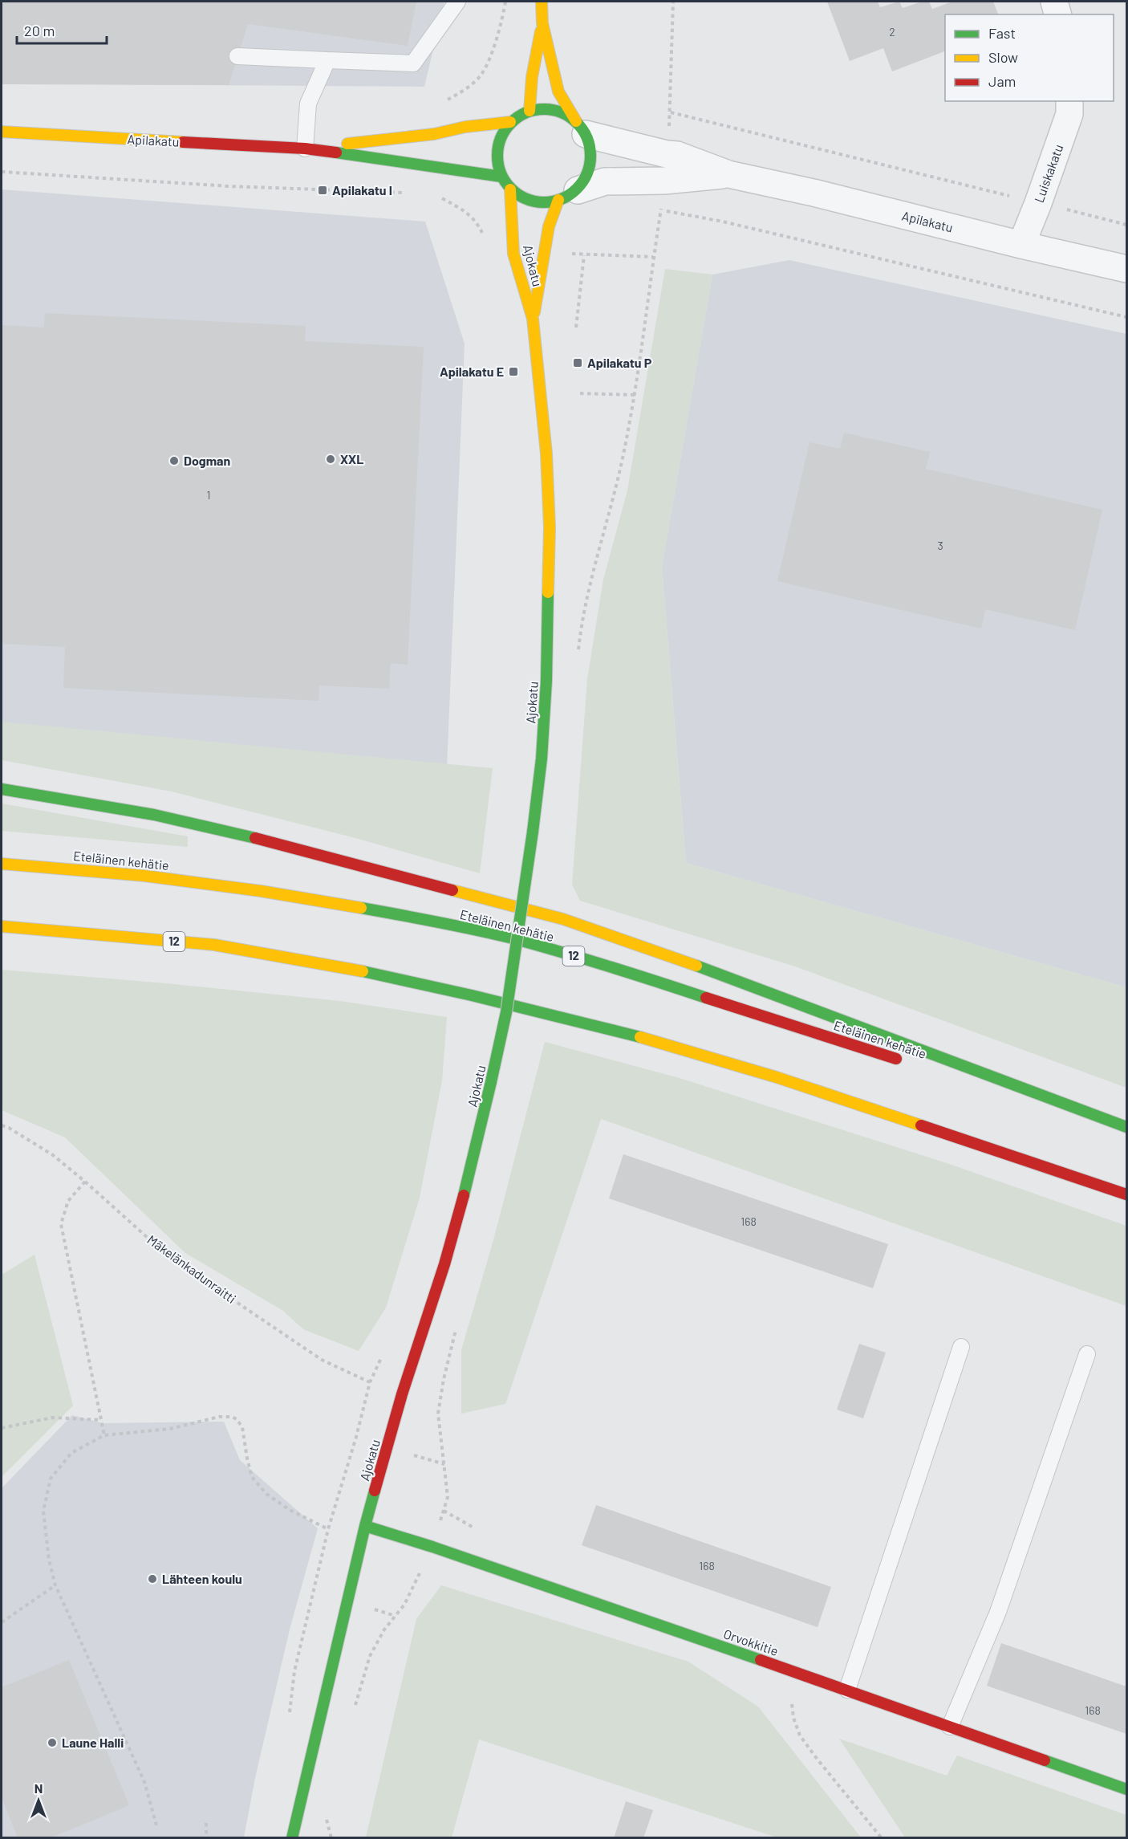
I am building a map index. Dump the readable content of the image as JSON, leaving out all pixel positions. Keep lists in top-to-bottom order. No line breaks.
{"streets":{"main road":["Apilakatu","Ajokatu","Eteläinen kehätie","12","Orvokkitie"],"street":["Luiskakatu"],"path":["Mäkelänkadunraitti"]},"crossings":[["Apilakatu","Luiskakatu"],["Apilakatu","Ajokatu"],["Ajokatu","Orvokkitie"]],"places":{"transit":["Apilakatu I","Apilakatu P","Apilakatu E"],"other":["XXL","Dogman","Lähteen koulu","Laune Halli"]},"house_numbers":["2","1","3","168","168","168"],"legend":["Fast","Slow","Jam"],"scale_bar":"20 m","north":"top"}
